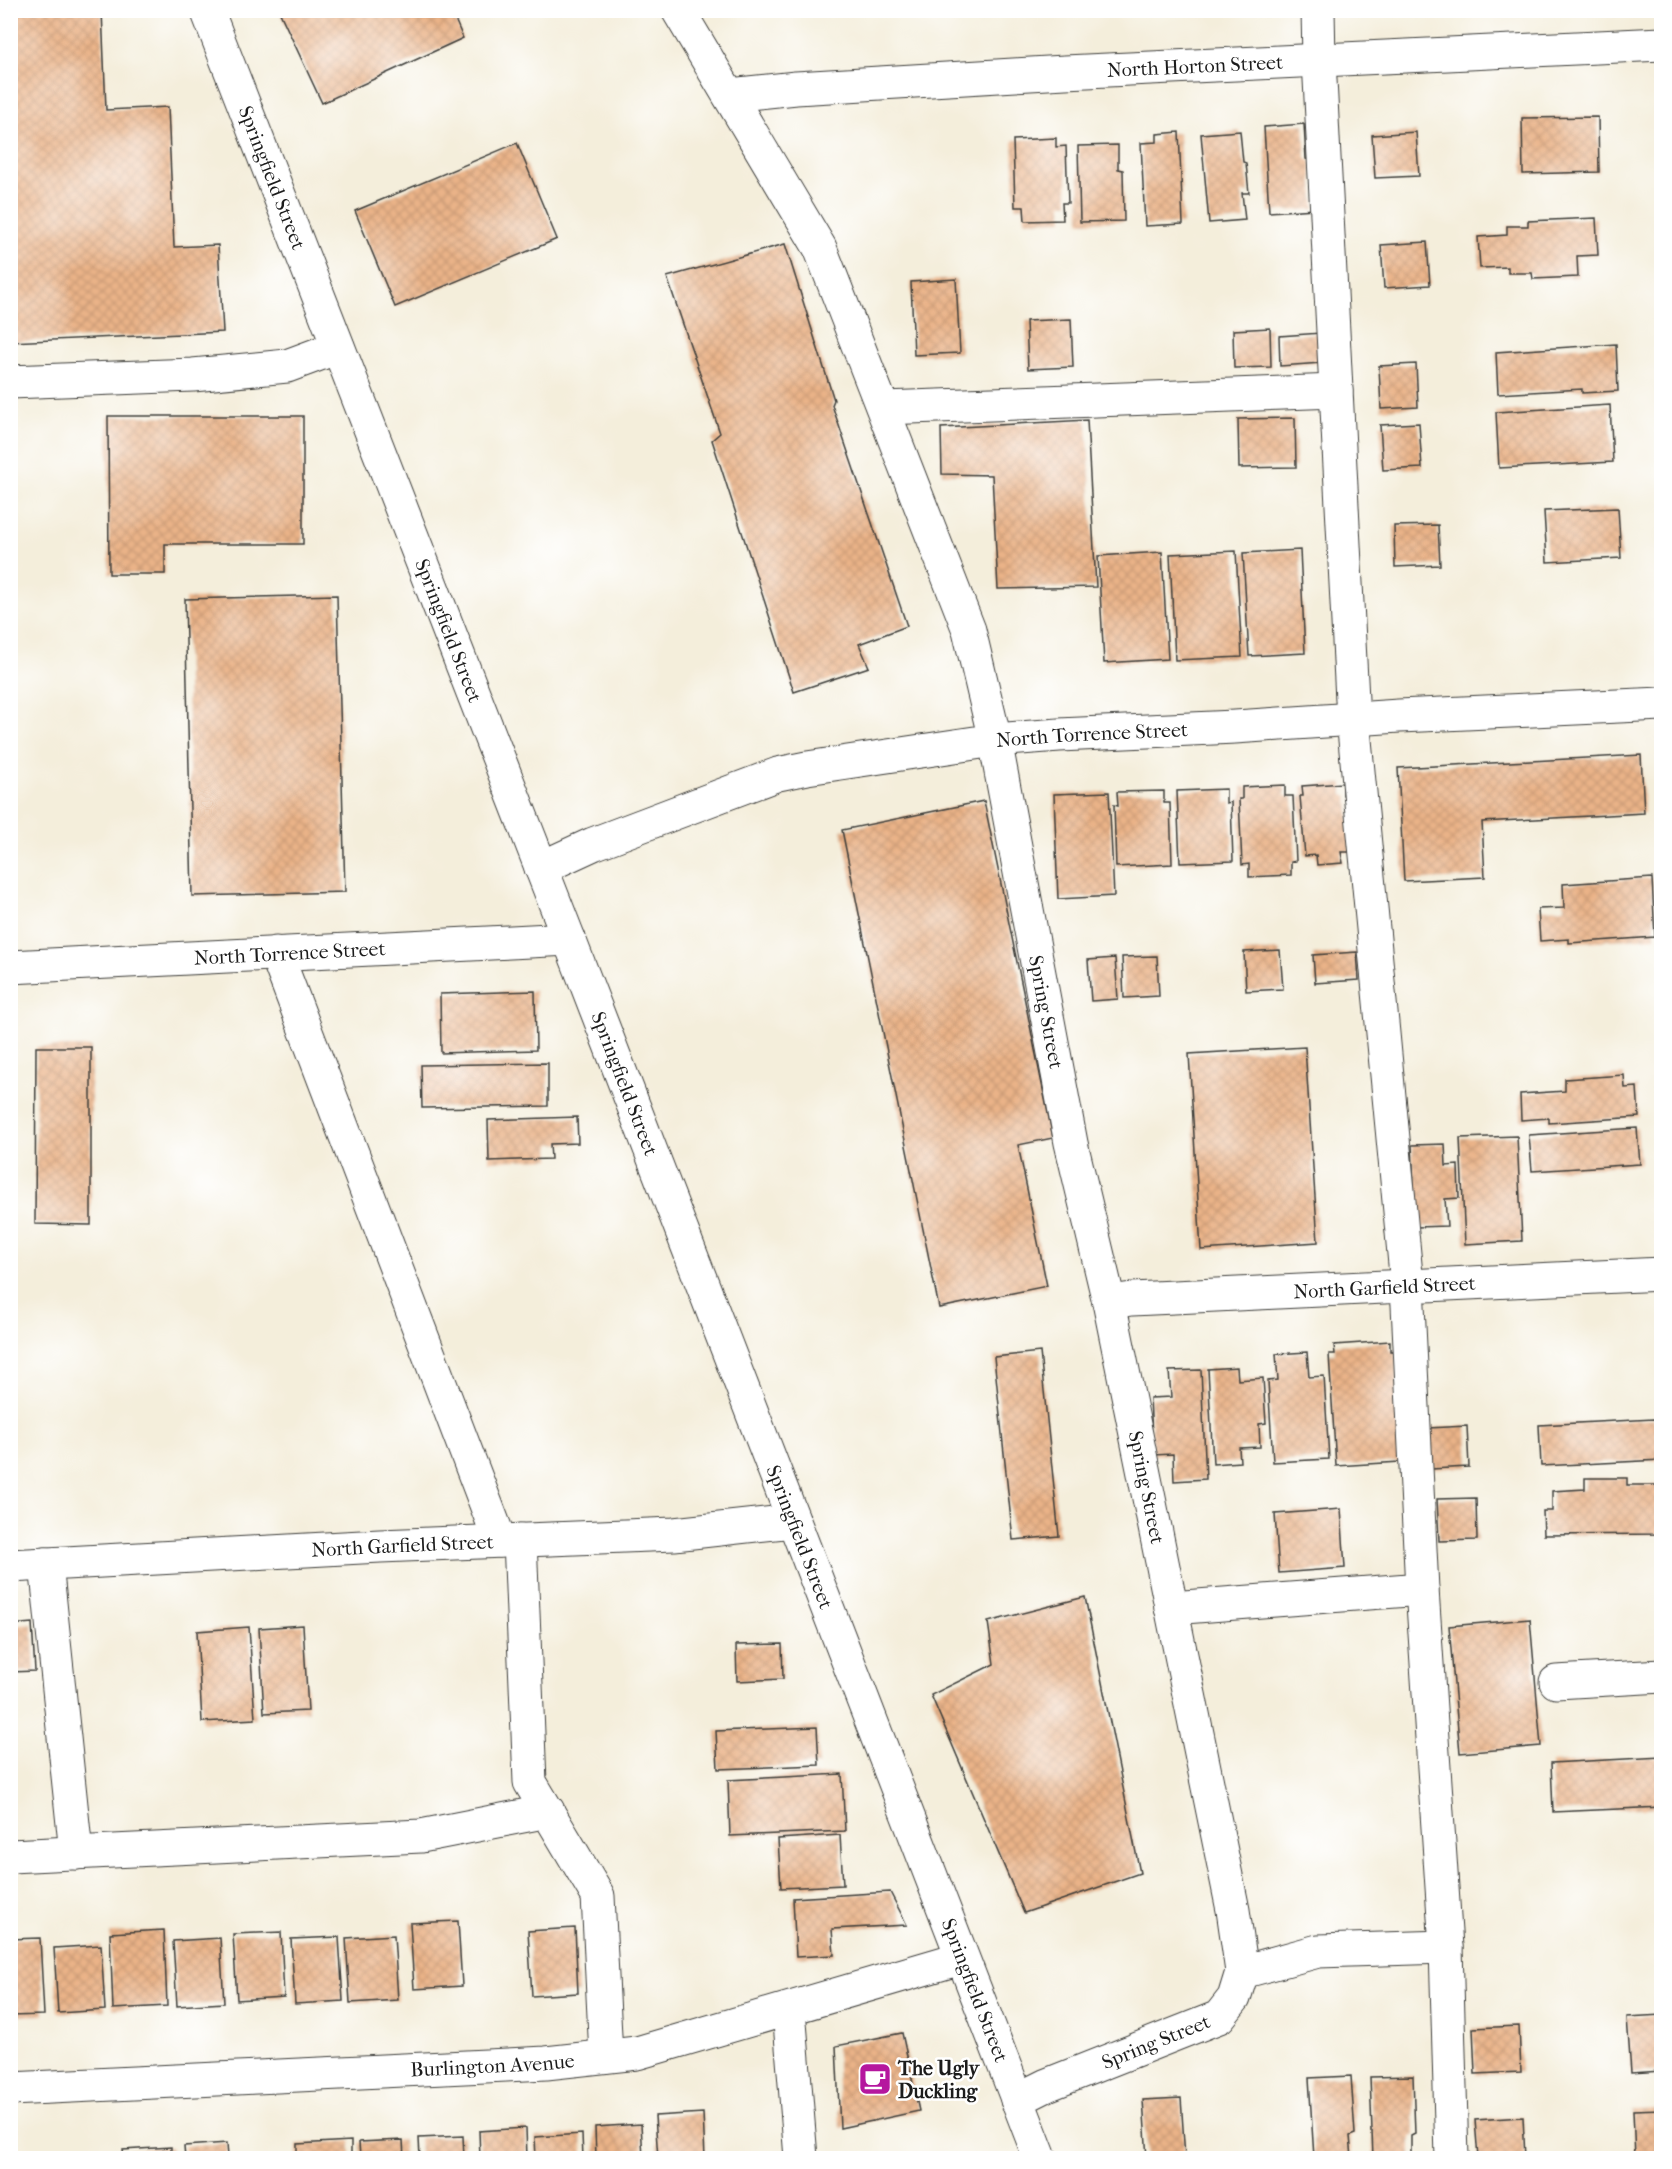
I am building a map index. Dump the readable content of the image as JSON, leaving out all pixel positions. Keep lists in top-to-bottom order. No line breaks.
{"streets":{"street":["North Horton Street","Springfield Street","North Torrence Street","Spring Street","North Garfield Street","Burlington Avenue"]},"crossings":[["North Horton Street","Spring Street"],["Springfield Street","North Torrence Street"],["Springfield Street","Spring Street"],["Springfield Street","North Garfield Street"],["Springfield Street","Burlington Avenue"],["North Torrence Street","Spring Street"],["Spring Street","North Garfield Street"]],"places":{"cafe":["The Ugly Duckling"]}}
